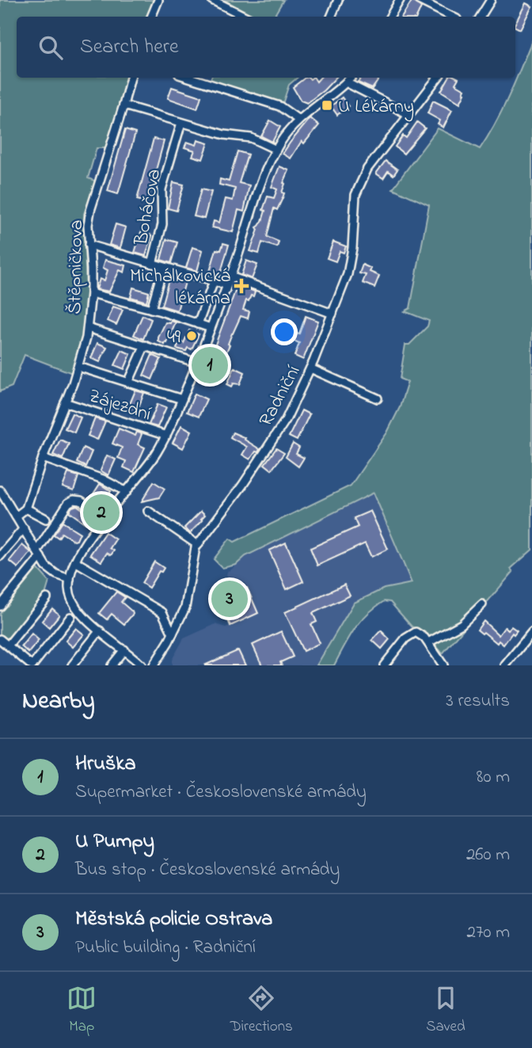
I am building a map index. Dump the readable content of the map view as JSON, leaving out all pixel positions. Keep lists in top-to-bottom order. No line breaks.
{"streets":{"street":["Boháčova","Štěpničkova","Radniční","Zájezdní"]},"crossings":[["Štěpničkova","Zájezdní"]],"places":{"transit":["U Lékárny"],"health":["Michálkovická lékárna"],"other":["49"]},"page":{"search":"Search here","pins":["1","2","3"],"heading":["Nearby","3 results"],"list":[{"mark":"1","name":"Hruška","note":"Supermarket · Československé armády","value":"80 m"},{"mark":"2","name":"U Pumpy","note":"Bus stop · Československé armády","value":"260 m"},{"mark":"3","name":"Městská policie Ostrava","note":"Public building · Radniční","value":"270 m"}],"nav":["Map","Directions","Saved"]}}
